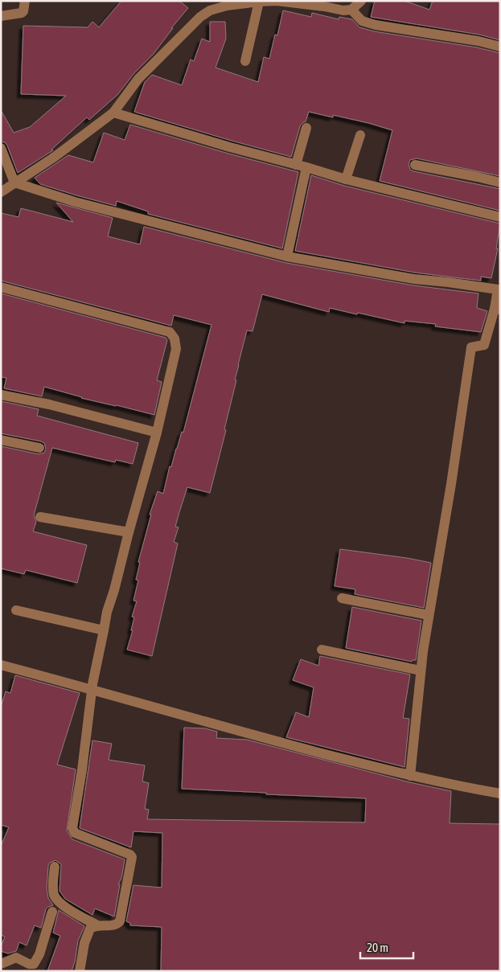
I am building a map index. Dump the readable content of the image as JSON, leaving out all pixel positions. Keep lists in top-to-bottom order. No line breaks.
{"scale_bar":"20 m"}
